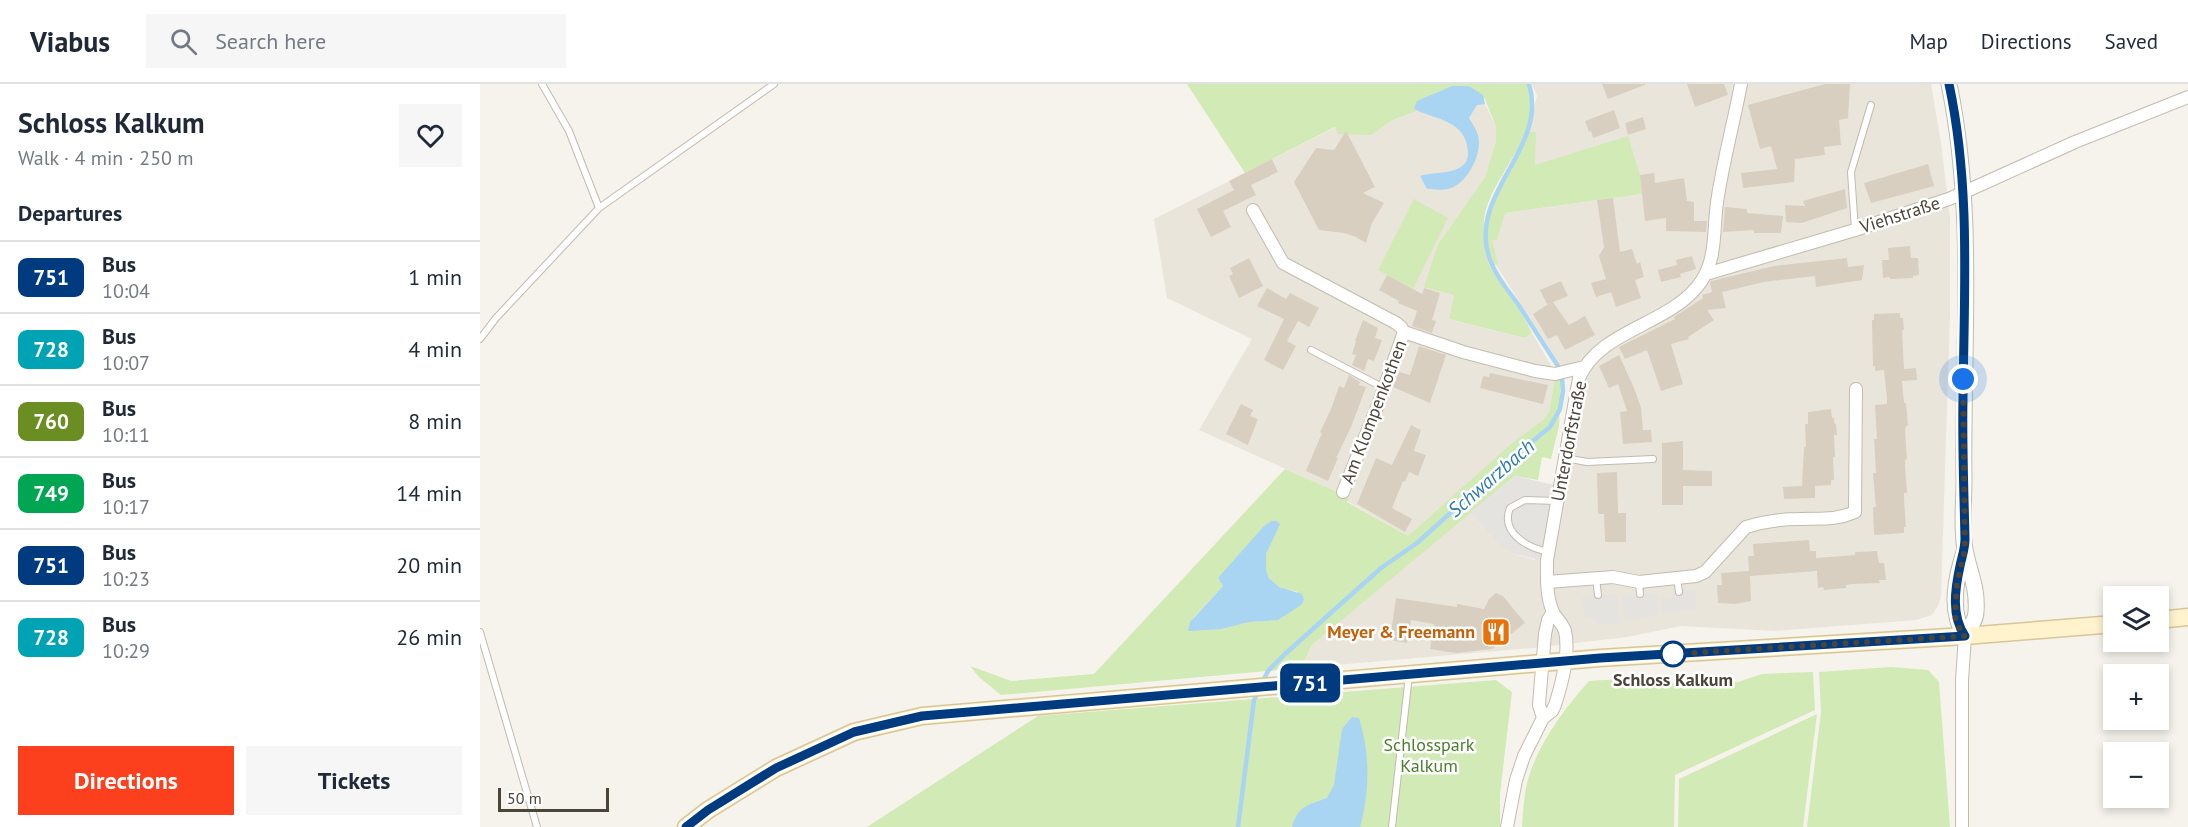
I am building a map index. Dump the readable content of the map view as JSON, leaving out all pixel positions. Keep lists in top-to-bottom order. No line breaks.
{"streets":{"street":["Viehstraße","Am Klompenkothen","Unterdorfstraße"]},"crossings":[["Viehstraße","Unterdorfstraße"],["Am Klompenkothen","Unterdorfstraße"]],"water":["Schwarzbach"],"parks":["Schlosspark Kalkum"],"places":{"restaurant":["Meyer & Freemann"],"other":["Schloss Kalkum"]},"lines":["bus line 751"],"scale_bar":"50 m","page":{"header":"Viabus","search":"Search here","nav":["Map","Directions","Saved"],"heading":[["Schloss Kalkum","Walk · 4 min · 250 m"],"Departures"],"on_map":"751","list":[{"mark":"751","name":"Bus","note":"10:04","value":"1 min"},{"mark":"728","name":"Bus","note":"10:07","value":"4 min"},{"mark":"760","name":"Bus","note":"10:11","value":"8 min"},{"mark":"749","name":"Bus","note":"10:17","value":"14 min"},{"mark":"751","name":"Bus","note":"10:23","value":"20 min"},{"mark":"728","name":"Bus","note":"10:29","value":"26 min"}],"map_buttons":["+","−"],"buttons":["Directions","Tickets"],"scale":"50 m"}}
